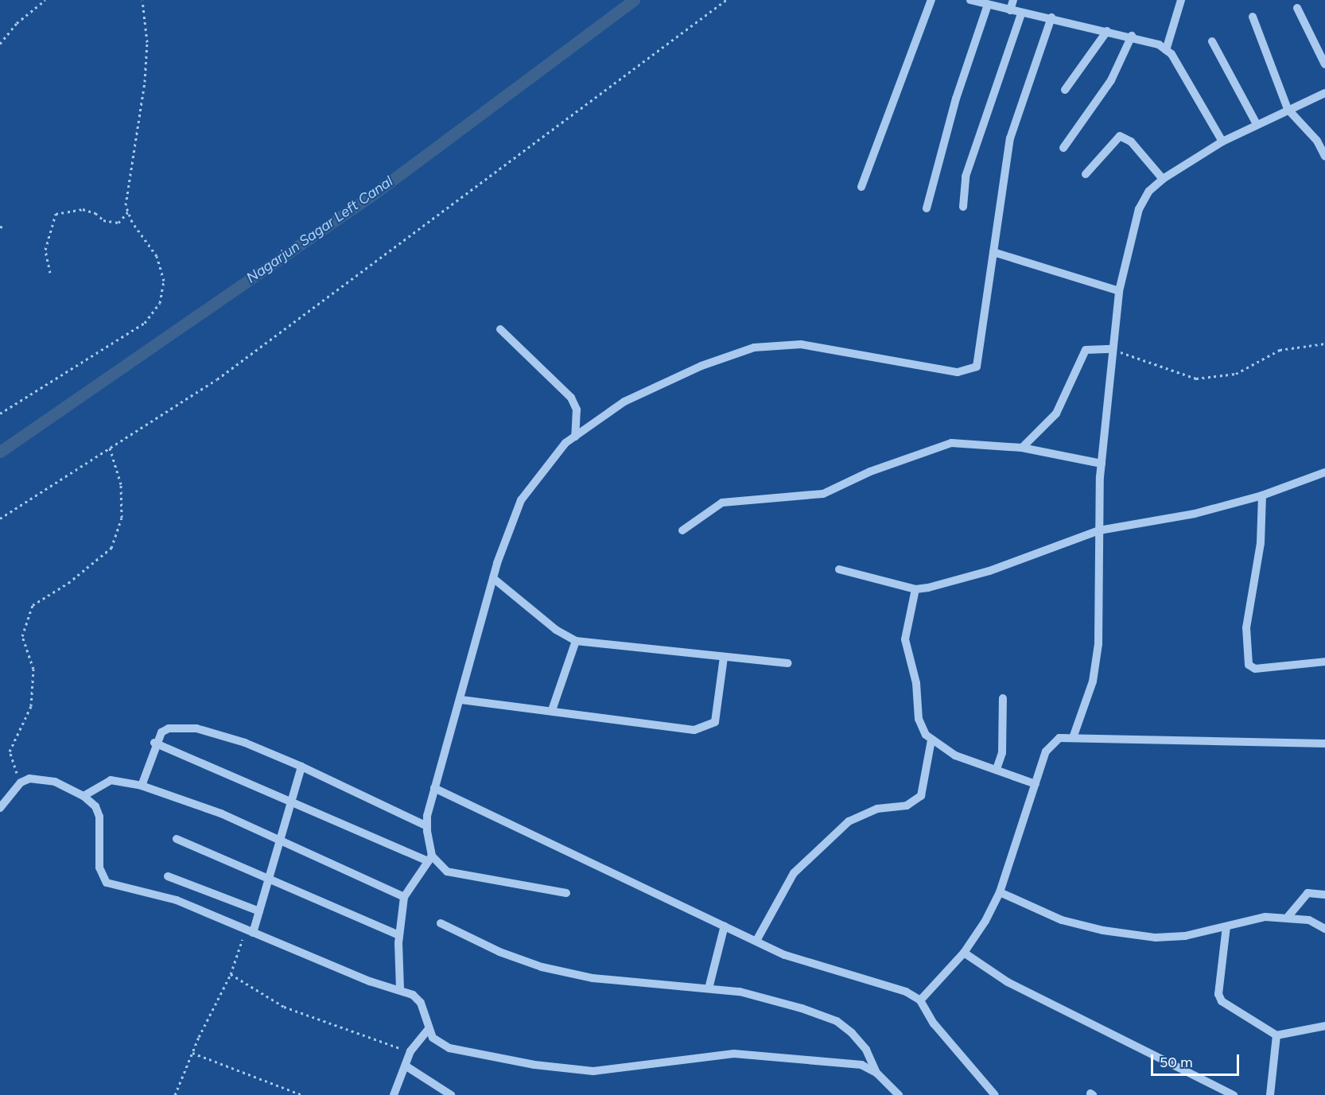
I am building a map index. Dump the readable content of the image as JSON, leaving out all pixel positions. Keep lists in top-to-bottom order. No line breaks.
{"water":["Nagarjun Sagar Left Canal"],"scale_bar":"50 m"}
